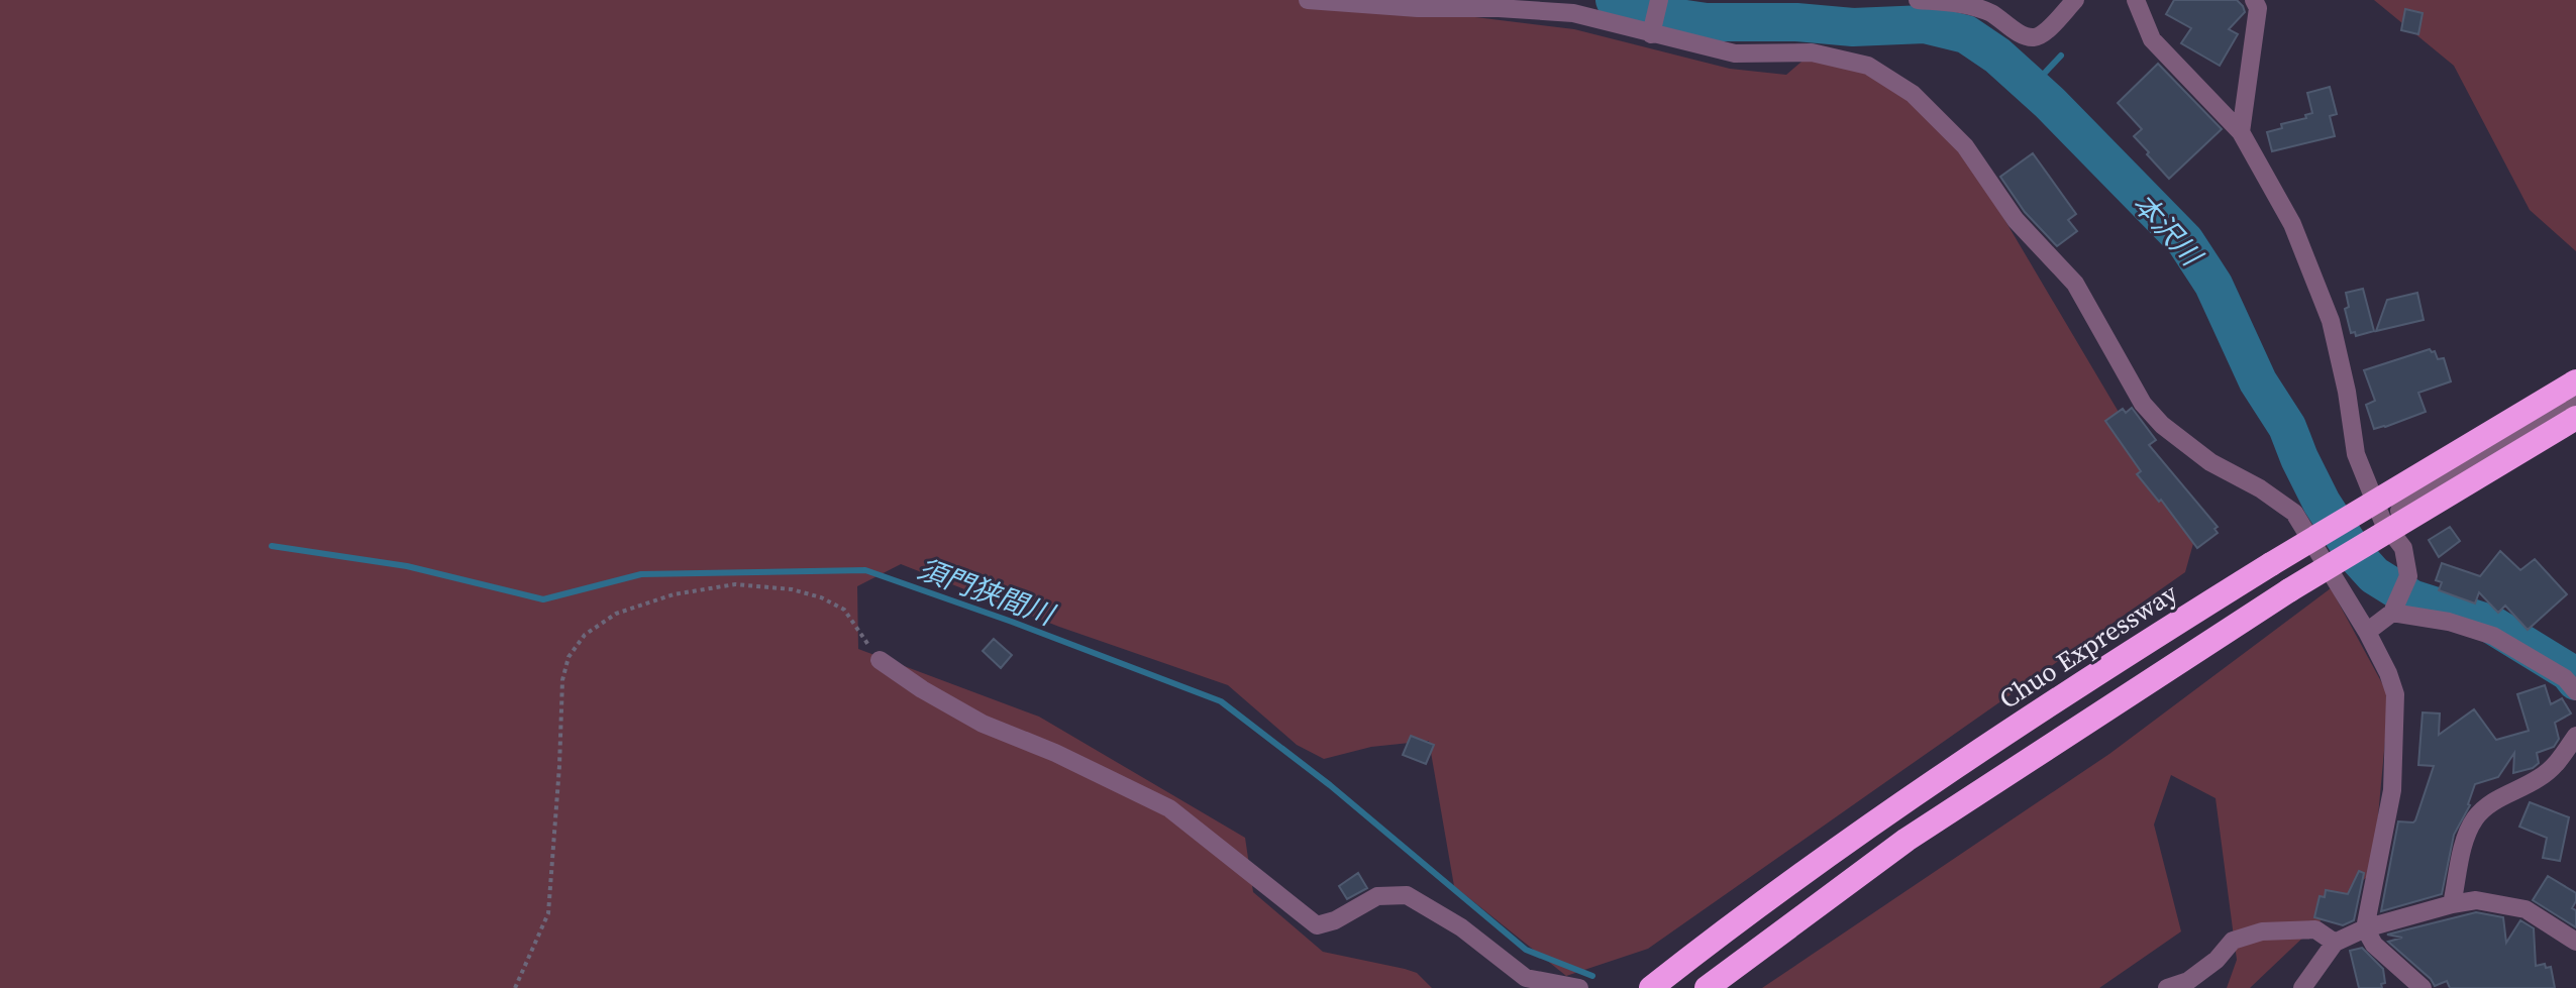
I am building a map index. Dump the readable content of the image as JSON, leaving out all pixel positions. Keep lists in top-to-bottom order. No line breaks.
{"streets":{"highway":["Chuo Expressway"]},"water":["本沢川","須門狭間川"]}
